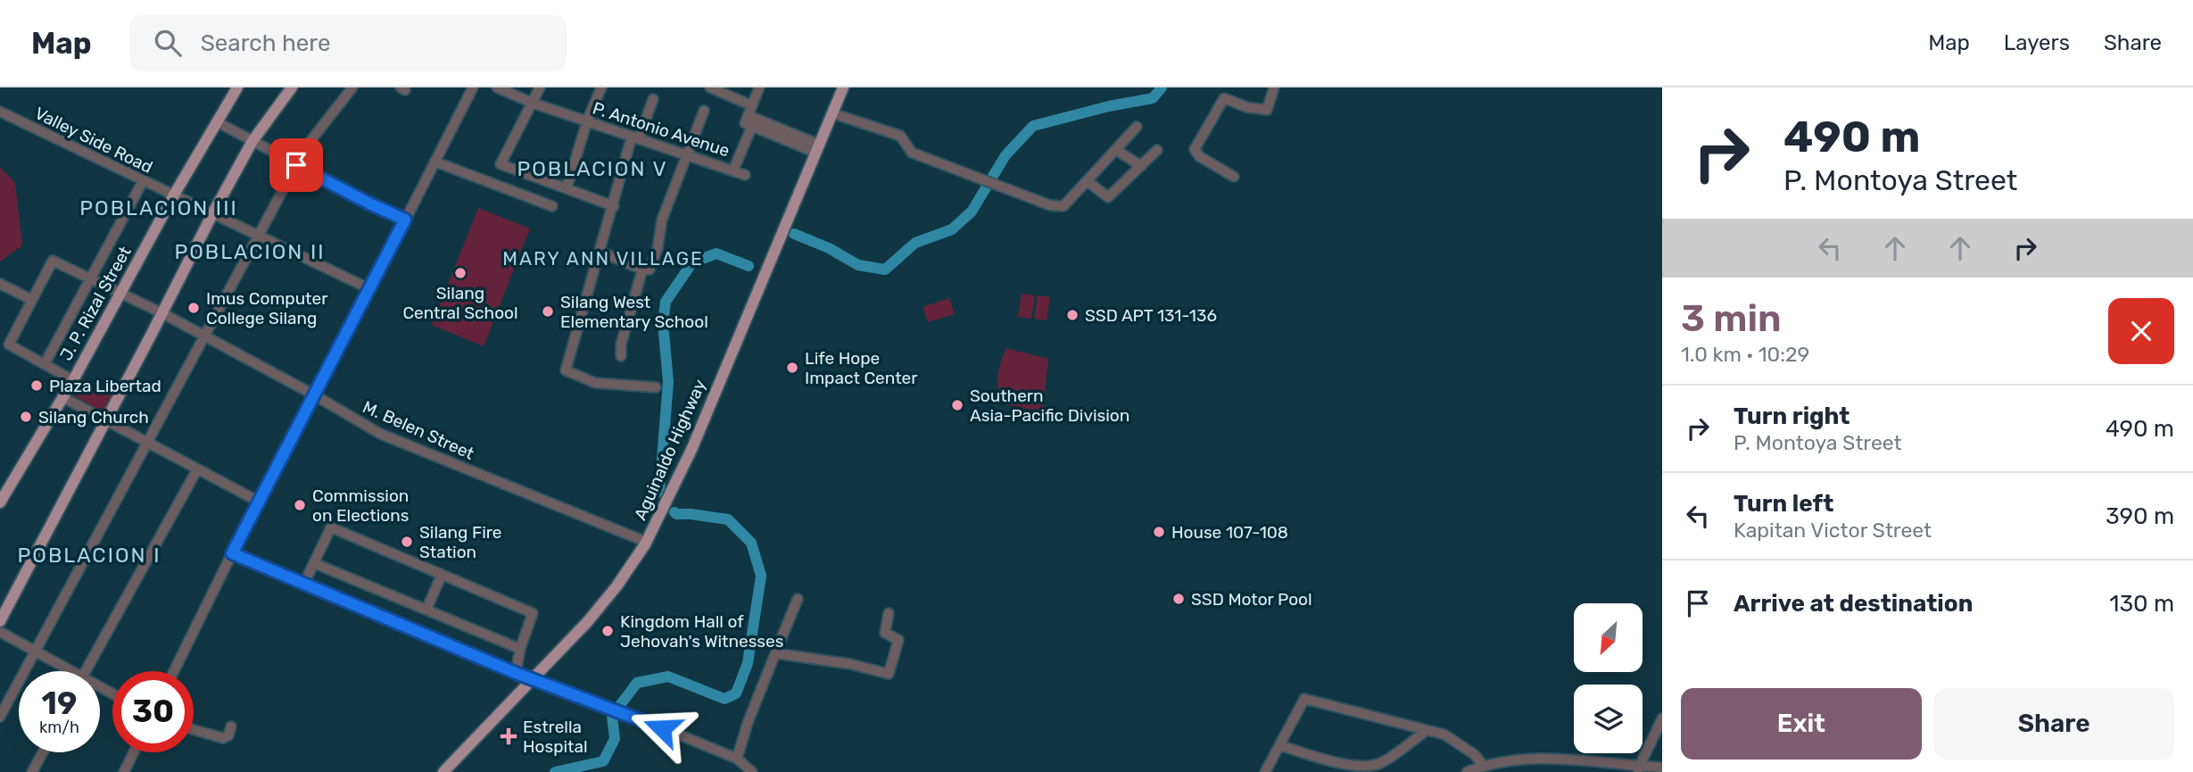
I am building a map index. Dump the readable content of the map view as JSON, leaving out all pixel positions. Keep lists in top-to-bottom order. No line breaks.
{"streets":{"main road":["J. P. Rizal Street","Aguinaldo Highway"],"street":["P. Antonio Avenue","Valley Side Road","M. Belen Street"]},"crossings":[["Valley Side Road","J. P. Rizal Street"],["J. P. Rizal Street","M. Belen Street"],["M. Belen Street","Aguinaldo Highway"]],"districts":["POBLACION V","POBLACION III","POBLACION II","MARY ANN VILLAGE","POBLACION I"],"places":{"other":["Silang Central School","Imus Computer College Silang","Silang West Elementary School","SSD APT 131-136","Life Hope Impact Center","Plaza Libertad","Southern Asia-Pacific Division","Silang Church","Commission on Elections","House 107-108","Silang Fire Station","SSD Motor Pool","Kingdom Hall of Jehovah's Witnesses"],"health":["Estrella Hospital"]},"north":"bottom left","page":{"header":"Map","search":"Search here","nav":["Map","Layers","Share"],"turn":["490 m","P. Montoya Street"],"heading":["3 min","1.0 km · 10:29"],"list":[{"name":"Turn right","note":"P. Montoya Street","value":"490 m"},{"name":"Turn left","note":"Kapitan Victor Street","value":"390 m"},{"name":"Arrive at destination","value":"130 m"}],"speed":"19 km/h","limit":"30","buttons":["Exit","Share"]}}
